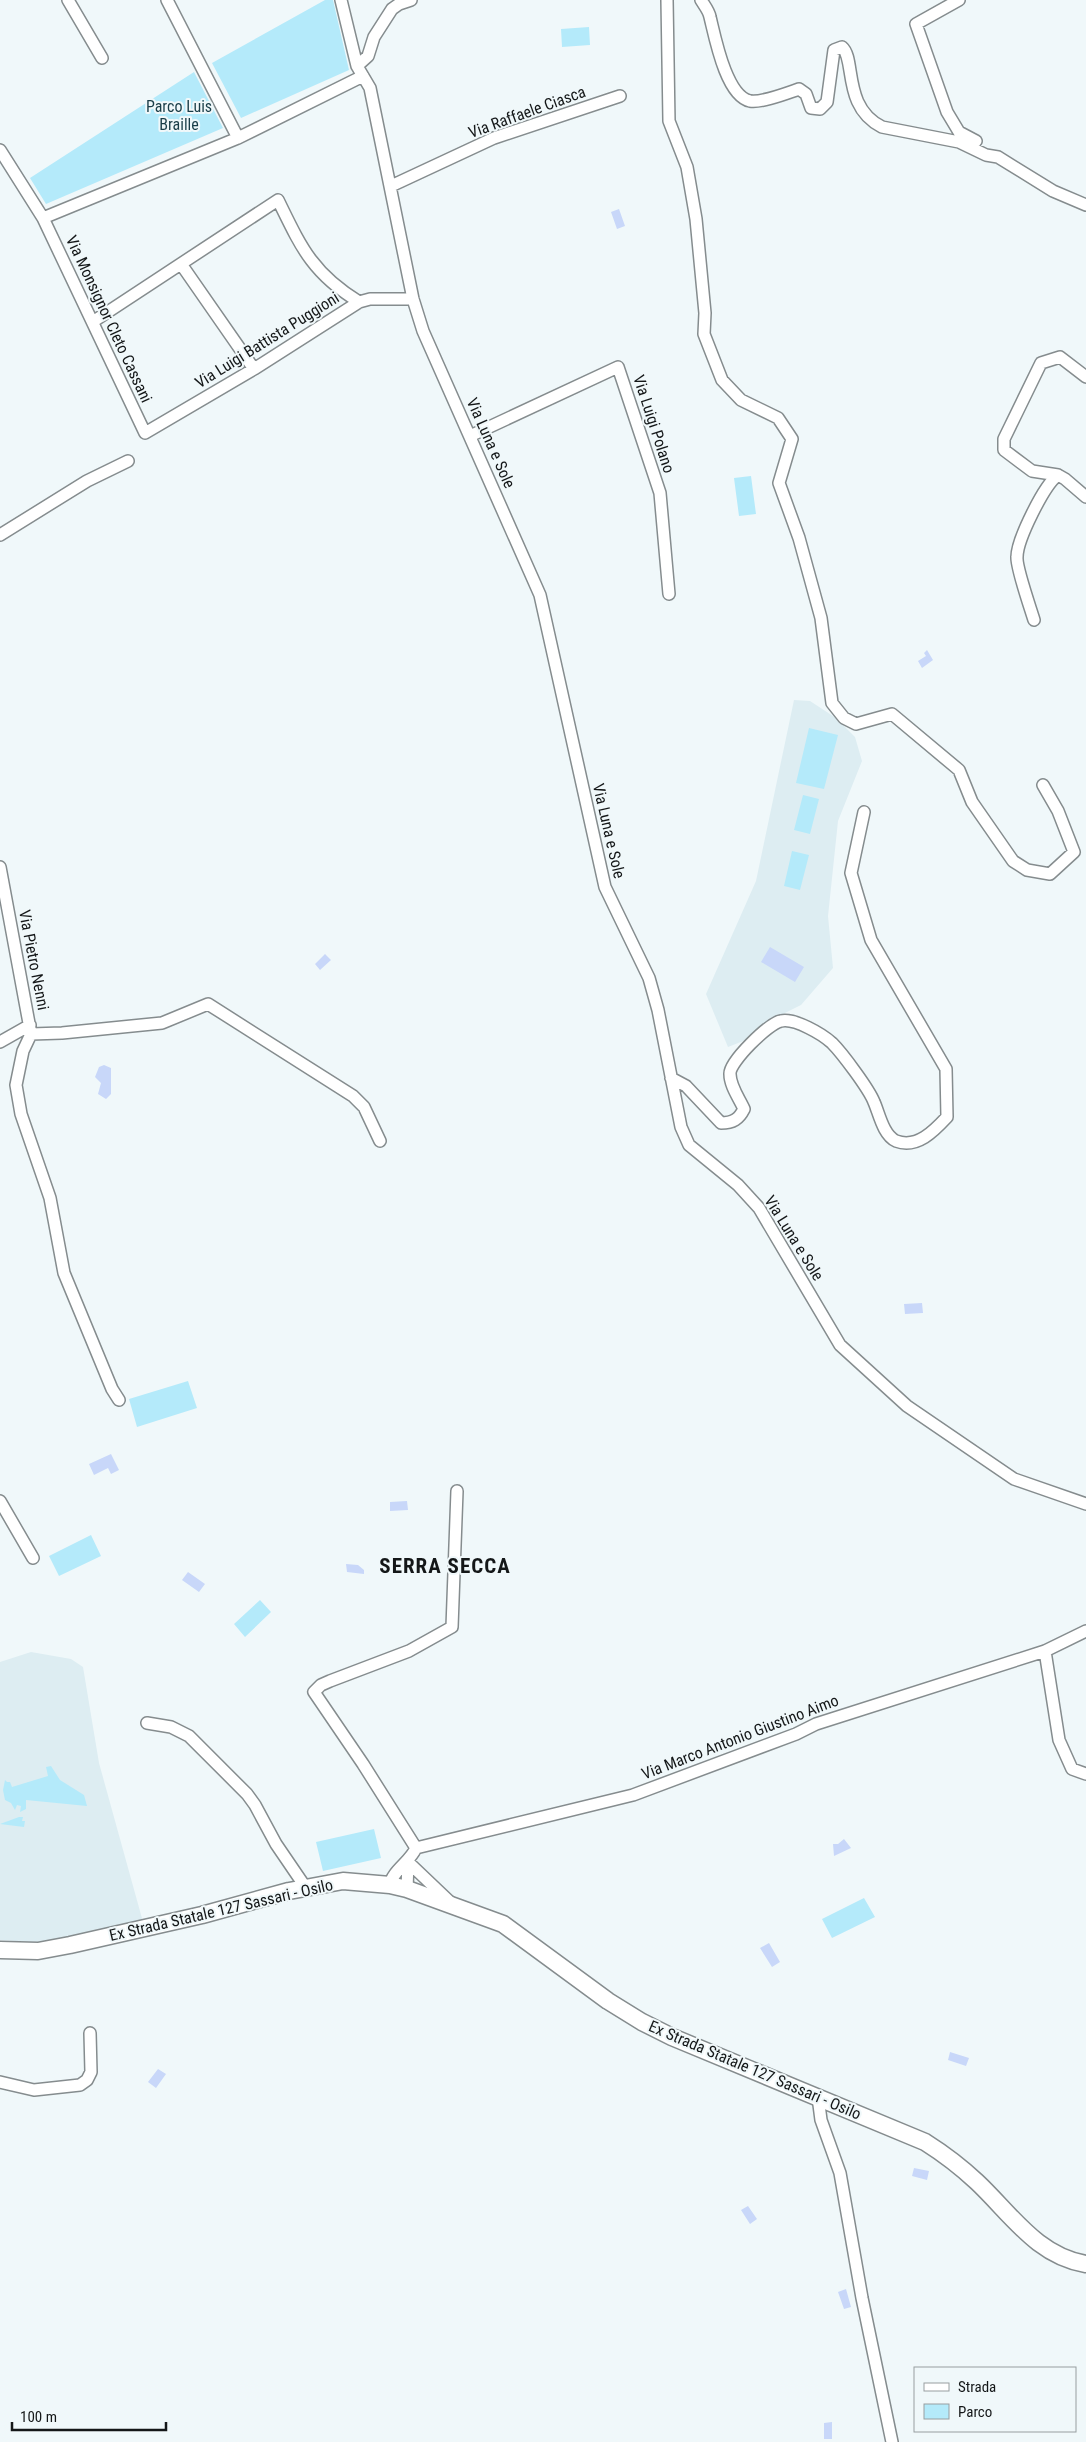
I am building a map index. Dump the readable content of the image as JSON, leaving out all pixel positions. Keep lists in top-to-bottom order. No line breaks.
{"streets":{"main road":["Ex Strada Statale 127 Sassari - Osilo"],"street":["Via Raffaele Ciasca","Via Monsignor Cleto Cassani","Via Luigi Battista Puggioni","Via Luigi Polano","Via Luna e Sole","Via Pietro Nenni","Via Marco Antonio Giustino Aimo"]},"crossings":[["Via Raffaele Ciasca","Via Luna e Sole"],["Via Monsignor Cleto Cassani","Via Luigi Battista Puggioni"],["Via Luigi Battista Puggioni","Via Luna e Sole"],["Via Luigi Polano","Via Luna e Sole"]],"districts":["SERRA SECCA"],"parks":["Parco Luis Braille"],"legend":["Strada","Parco"],"scale_bar":"100 m"}
